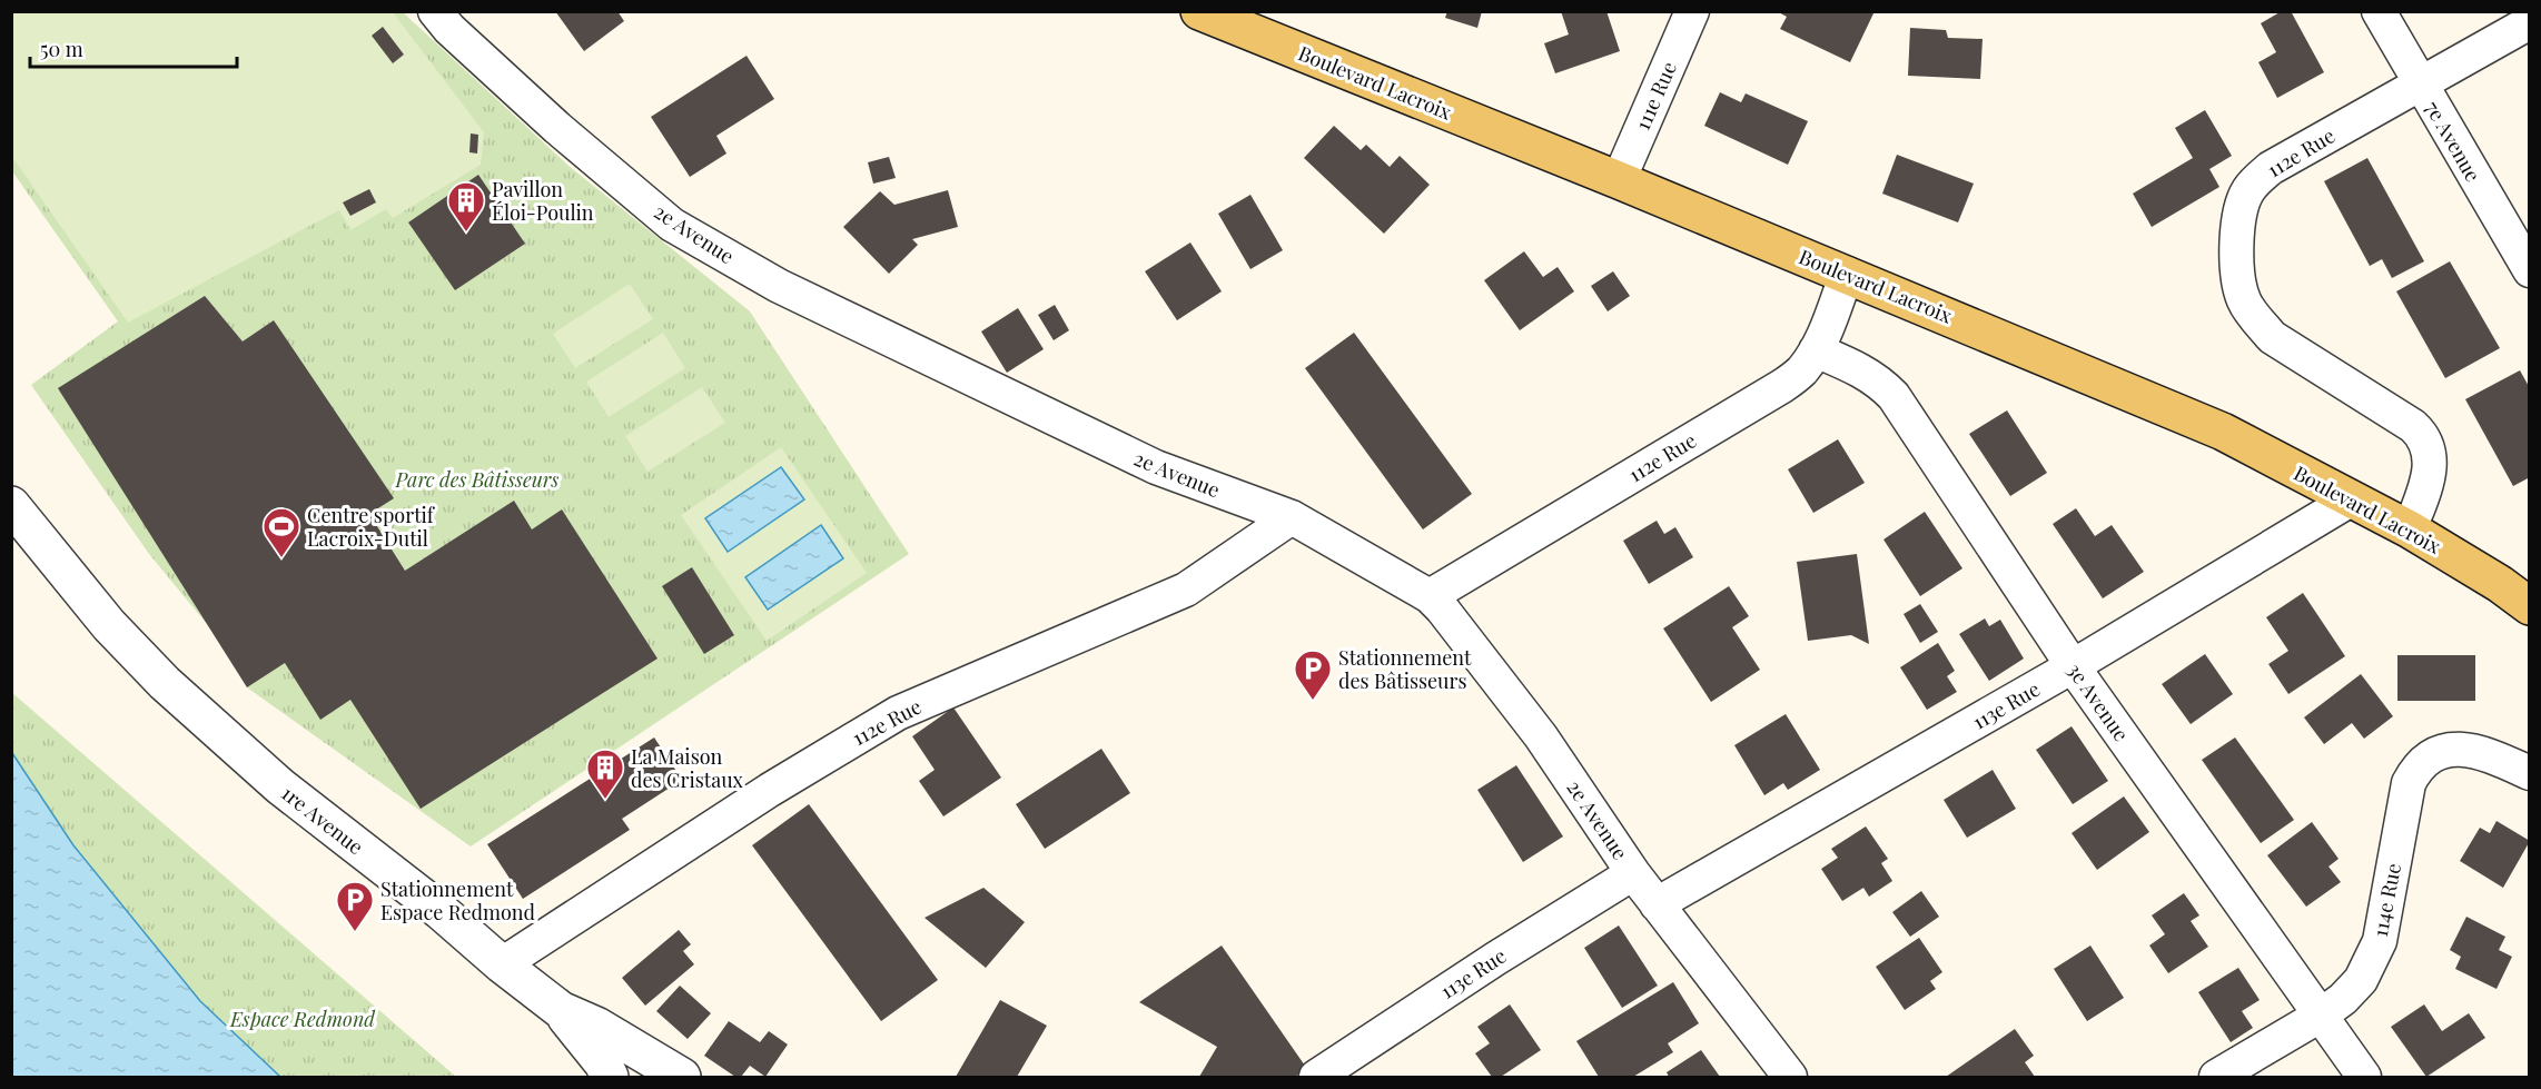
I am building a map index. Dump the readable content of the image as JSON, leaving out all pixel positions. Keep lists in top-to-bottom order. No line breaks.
{"streets":{"main road":["Boulevard Lacroix"],"street":["111e Rue","7e Avenue","112e Rue","2e Avenue","3e Avenue","113e Rue","1re Avenue","114e Rue"]},"crossings":[["Boulevard Lacroix","111e Rue"],["Boulevard Lacroix","112e Rue"],["Boulevard Lacroix","113e Rue"],["7e Avenue","112e Rue"],["112e Rue","2e Avenue"],["112e Rue","3e Avenue"],["112e Rue","1re Avenue"],["2e Avenue","113e Rue"],["3e Avenue","113e Rue"],["3e Avenue","114e Rue"]],"parks":["Parc des Bâtisseurs","Espace Redmond"],"places":{"building":["Pavillon Éloi-Poulin","La Maison des Cristaux"],"sports":["Centre sportif Lacroix-Dutil"],"parking":["Stationnement des Bâtisseurs","Stationnement Espace Redmond"]},"scale_bar":"50 m"}
